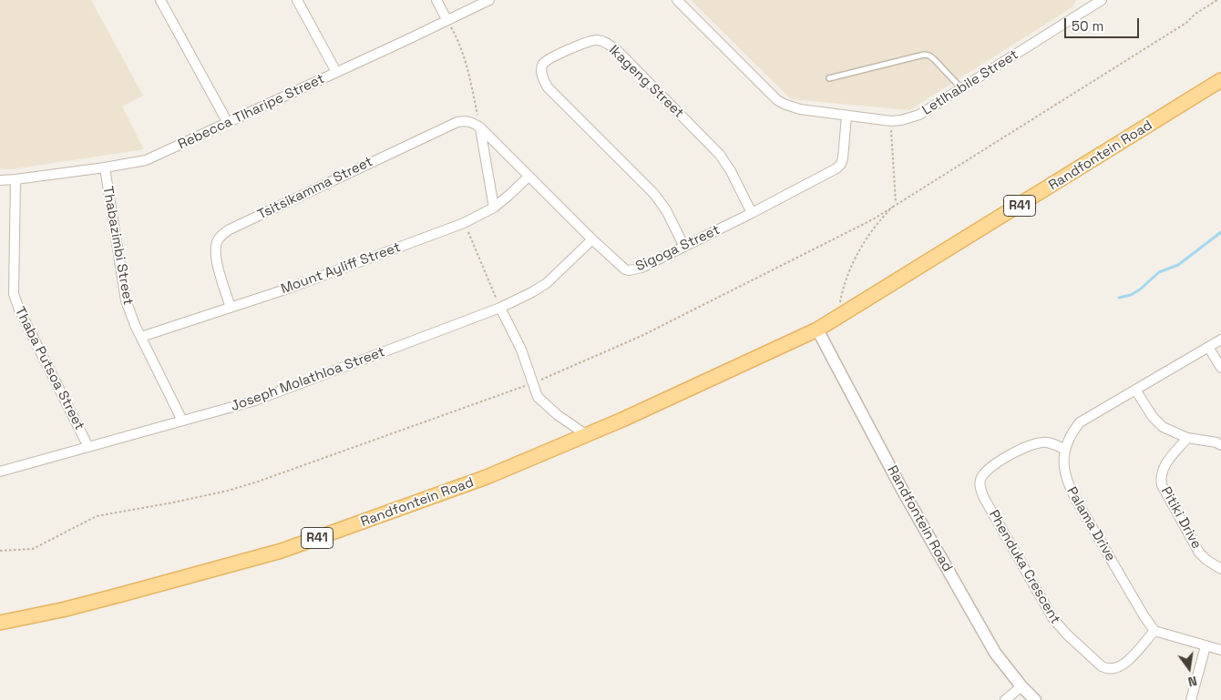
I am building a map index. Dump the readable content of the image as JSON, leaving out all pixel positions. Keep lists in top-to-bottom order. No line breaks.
{"streets":{"main road":["Randfontein Road","R41"],"street":["Ikageng Street","Letlhabile Street","Rebecca Tlharipe Street","Tsitsikamma Street","Thabazimbi Street","Sigoga Street","Mount Ayliff Street","Thaba Putsoa Street","Joseph Molathloa Street","Pitiki Drive","Palama Drive","Phenduka Crescent"]},"crossings":[["Ikageng Street","Sigoga Street"],["Letlhabile Street","Sigoga Street"],["Rebecca Tlharipe Street","Thabazimbi Street"],["Rebecca Tlharipe Street","Thaba Putsoa Street"],["Tsitsikamma Street","Sigoga Street"],["Tsitsikamma Street","Mount Ayliff Street"],["Thabazimbi Street","Mount Ayliff Street"],["Thabazimbi Street","Joseph Molathloa Street"],["Sigoga Street","Mount Ayliff Street"],["Sigoga Street","Joseph Molathloa Street"],["Thaba Putsoa Street","Joseph Molathloa Street"],["Palama Drive","Phenduka Crescent"]],"scale_bar":"50 m","north":"bottom"}
